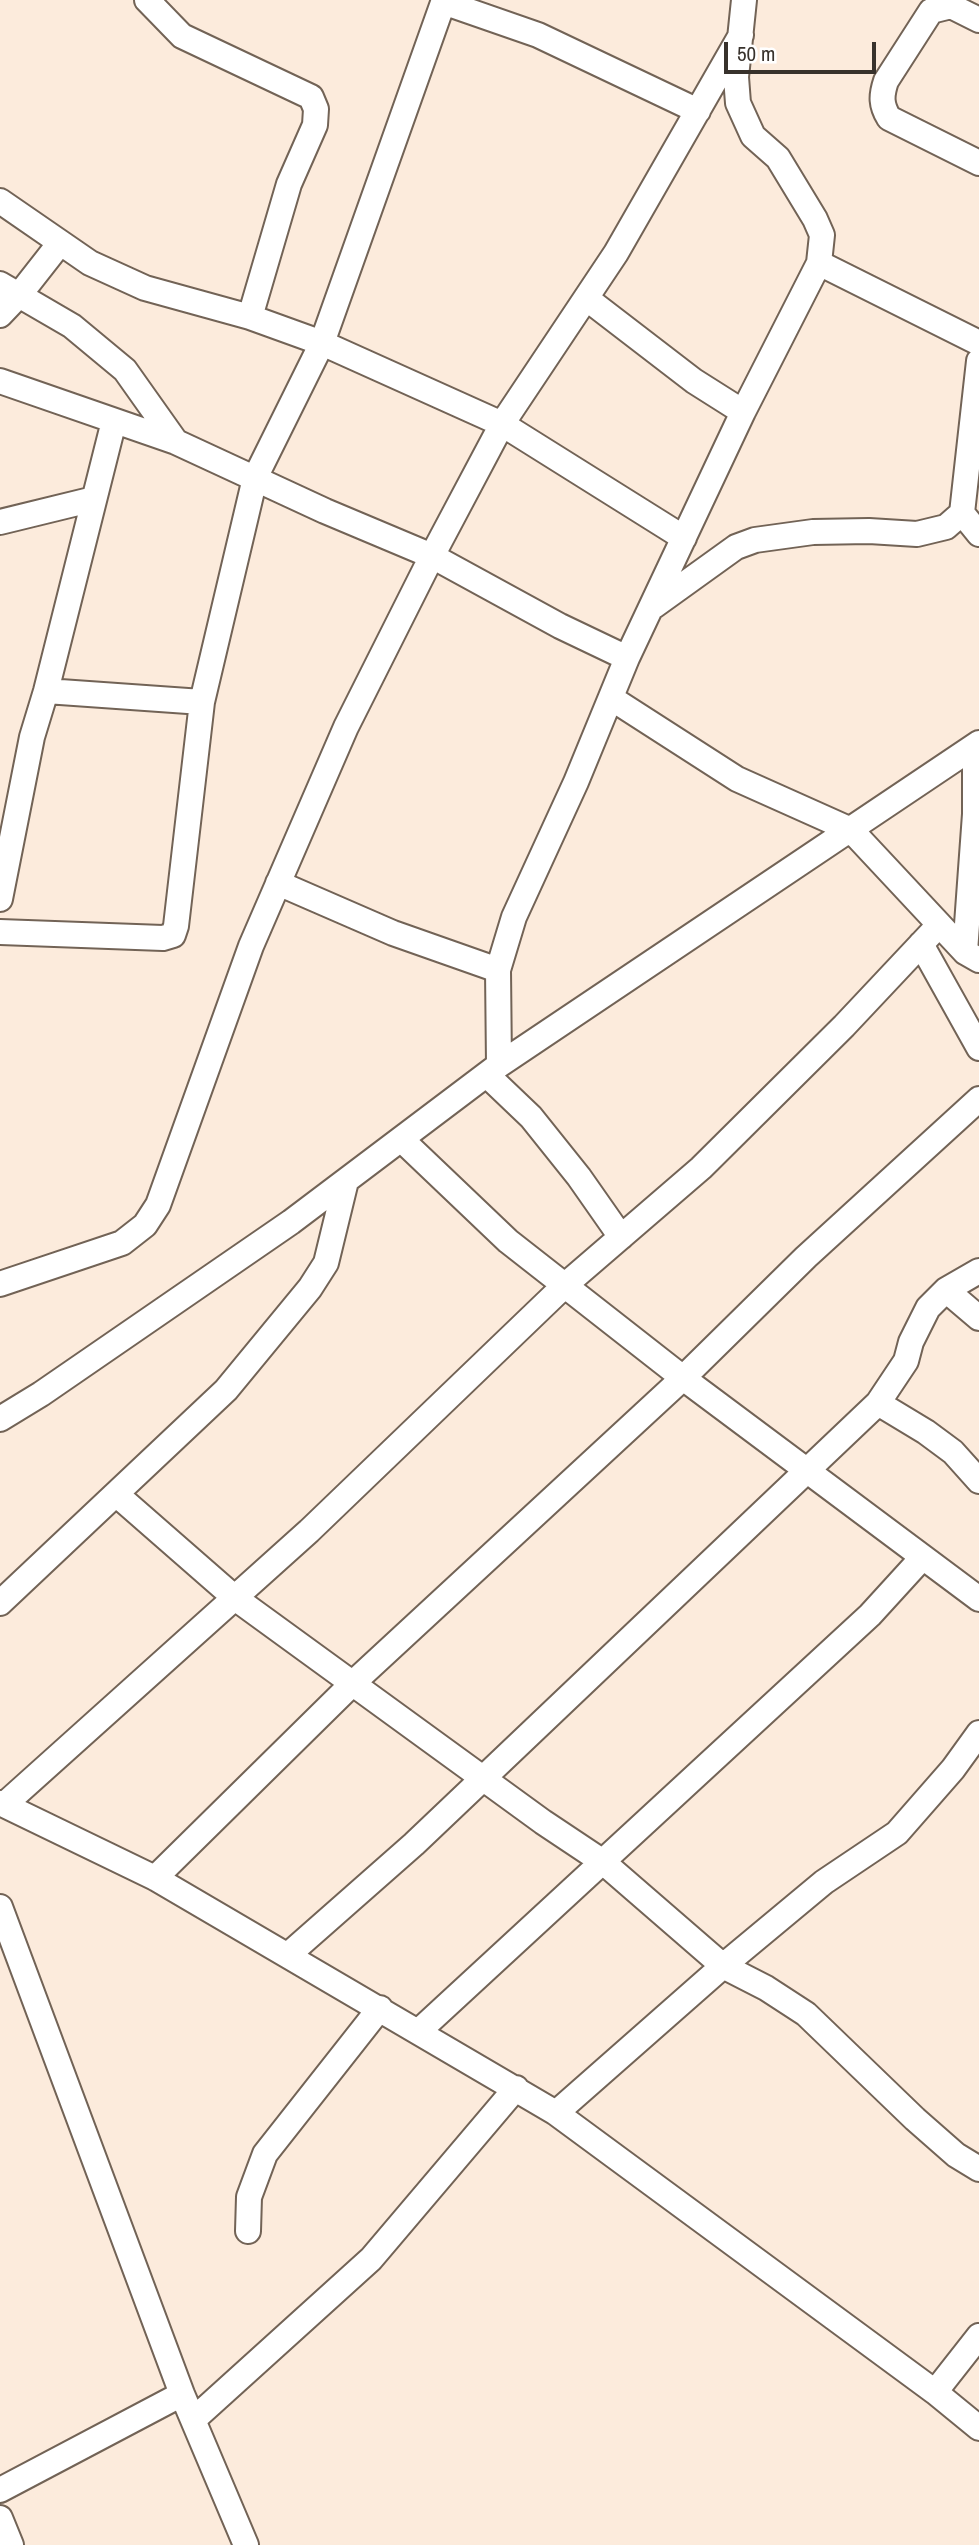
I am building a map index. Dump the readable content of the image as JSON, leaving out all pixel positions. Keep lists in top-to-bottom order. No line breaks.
{"scale_bar":"50 m"}
